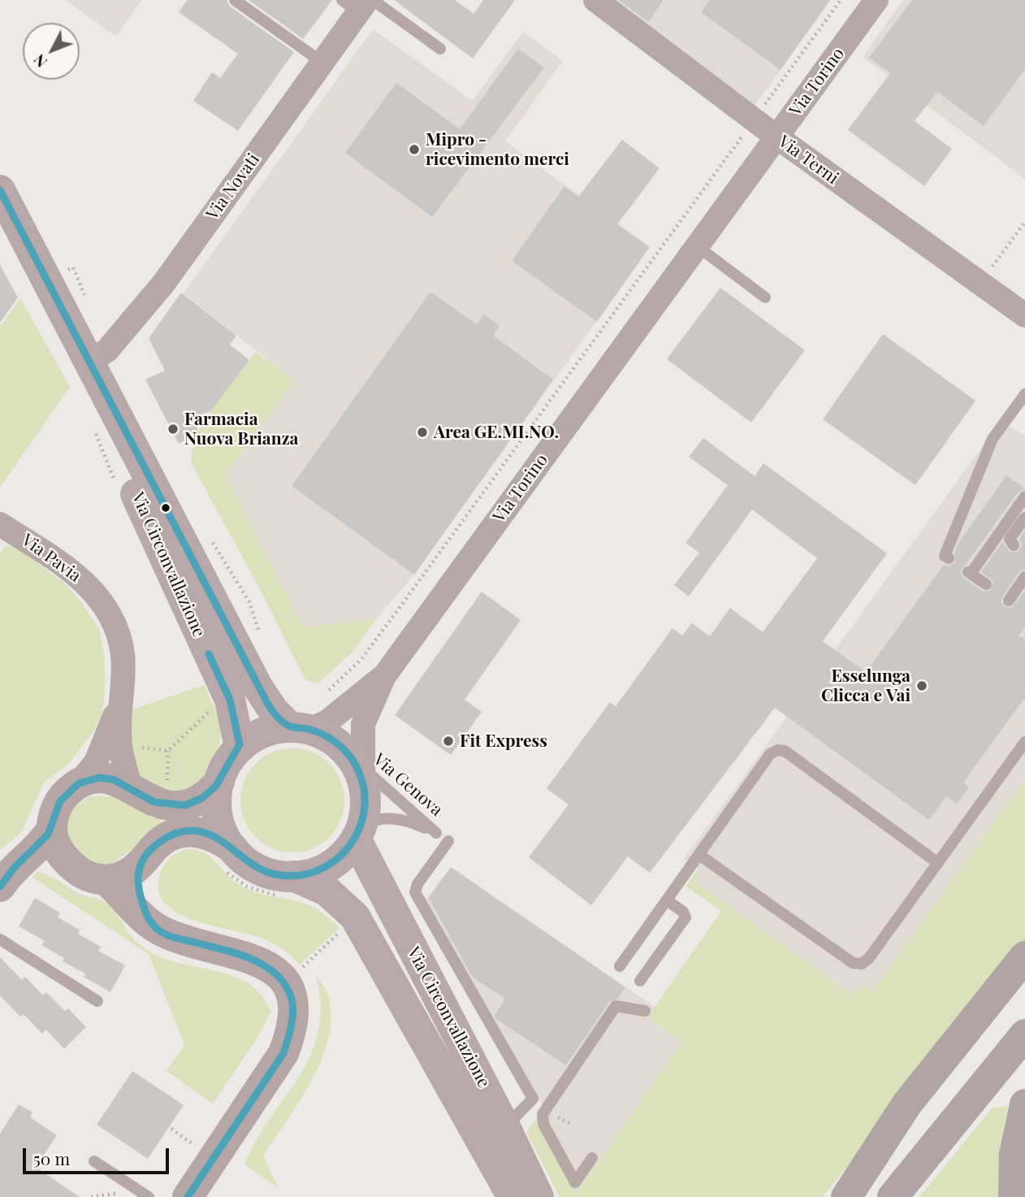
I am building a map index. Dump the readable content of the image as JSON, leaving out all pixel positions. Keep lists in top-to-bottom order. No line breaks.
{"streets":{"main road":["Via Circonvallazione"],"street":["Via Torino","Via Terni","Via Novati","Via Pavia"],"lane":["Via Genova"]},"crossings":[["Via Torino","Via Terni"],["Via Torino","Via Circonvallazione"],["Via Torino","Via Genova"],["Via Novati","Via Circonvallazione"],["Via Circonvallazione","Via Genova"]],"places":["Mipro - ricevimento merci","Farmacia Nuova Brianza","Area GE.MI.NO.","Esselunga Clicca e Vai","Fit Express"],"scale_bar":"50 m","north":"bottom left"}
